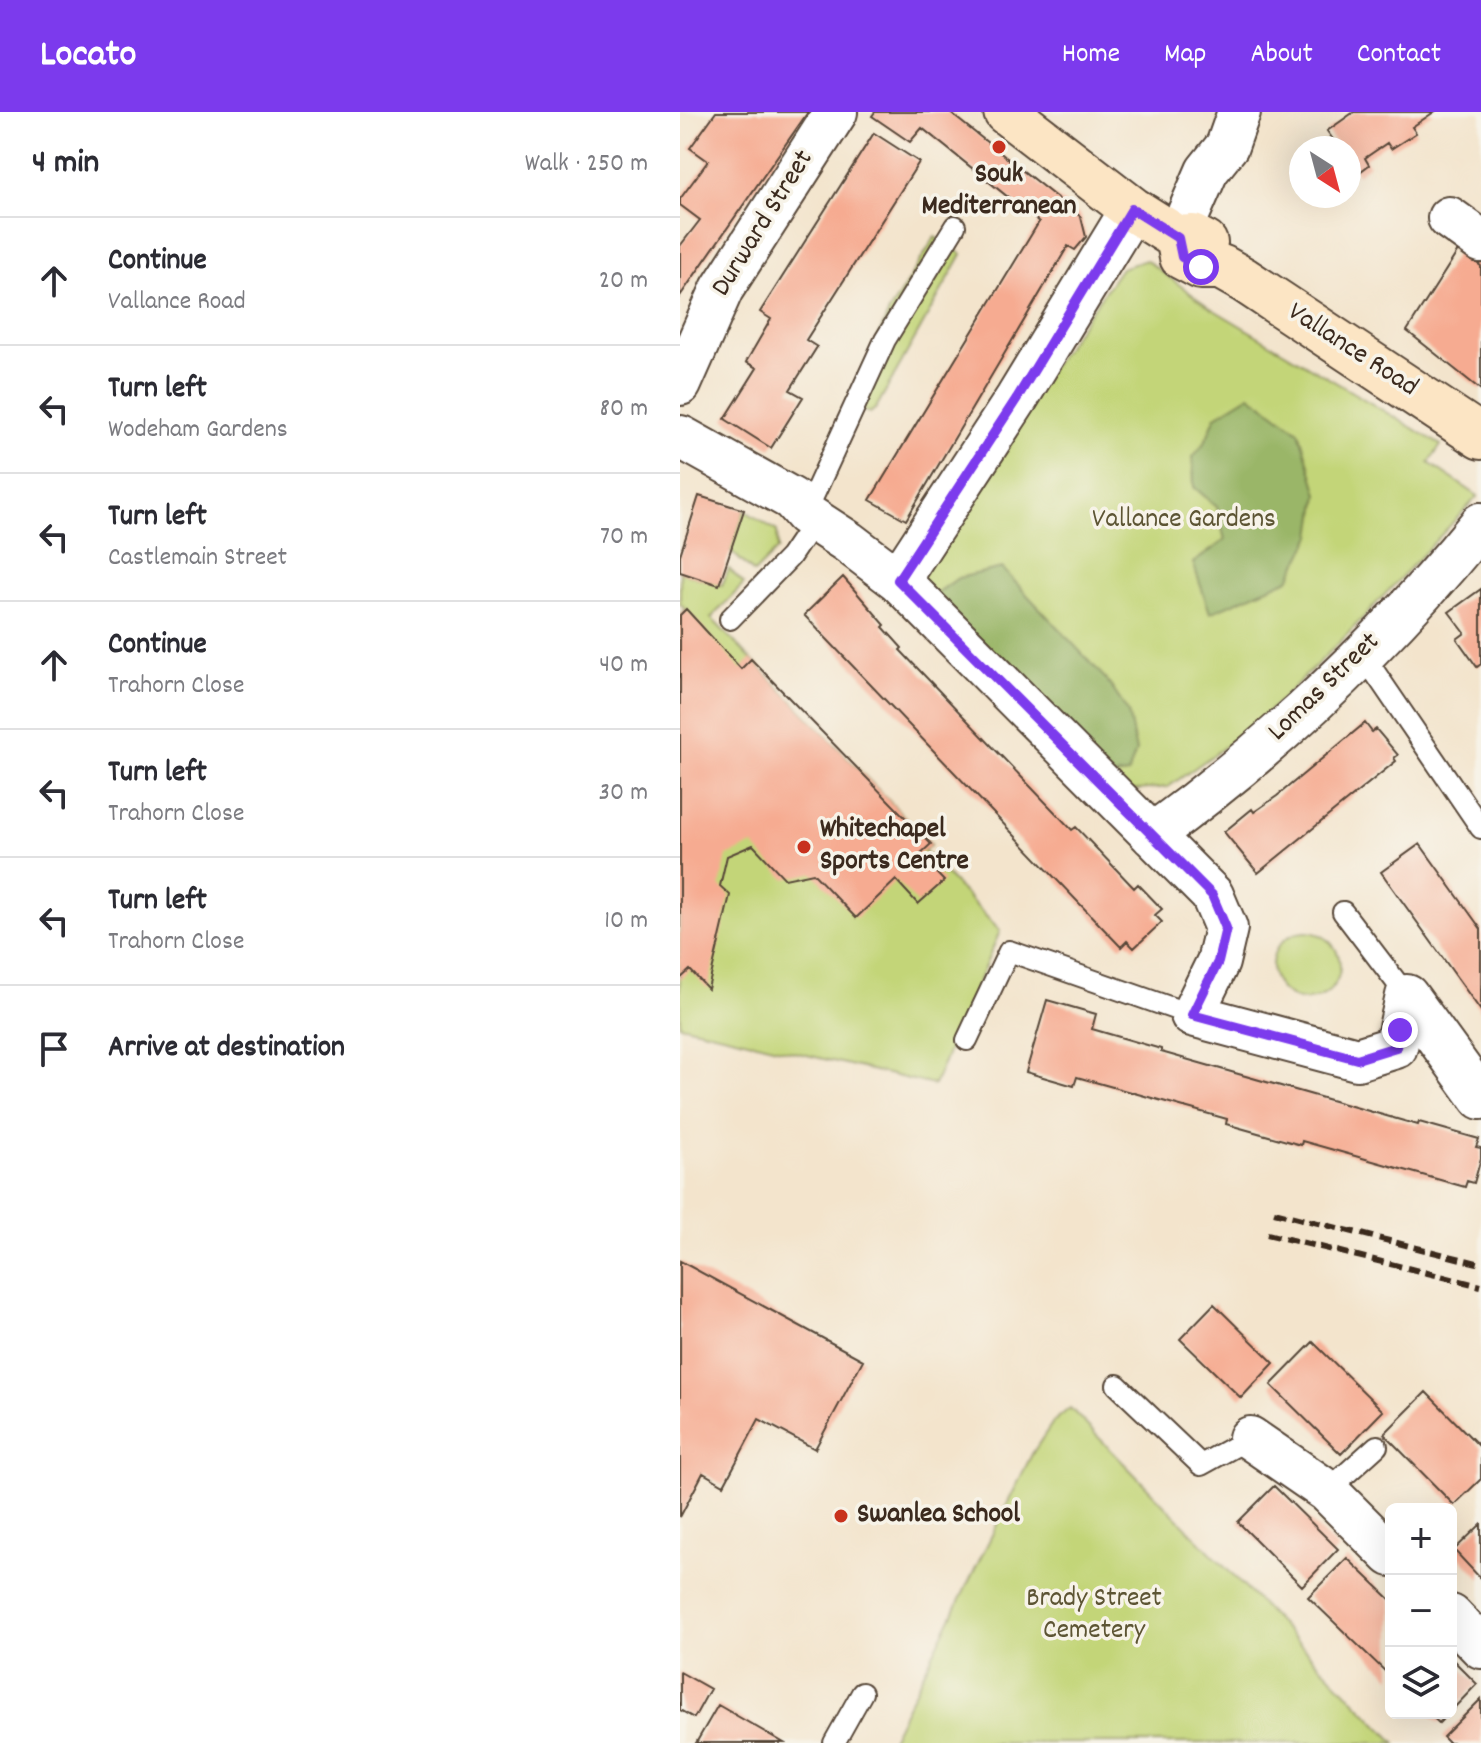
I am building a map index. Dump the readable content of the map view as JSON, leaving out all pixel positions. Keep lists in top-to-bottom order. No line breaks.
{"streets":{"main road":["Vallance Road"],"street":["Durward Street","Lomas Street"]},"parks":["Vallance Gardens","Brady Street Cemetery"],"places":["Souk Mediterranean","Whitechapel Sports Centre","Swanlea School"],"north":"bottom right","page":{"header":"Locato","nav":["Home","Map","About","Contact"],"heading":["4 min","Walk · 250 m"],"list":[["Continue","Vallance Road","20 m"],["Turn left","Wodeham Gardens","80 m"],["Turn left","Castlemain Street","70 m"],["Continue","Trahorn Close","40 m"],["Turn left","Trahorn Close","30 m"],["Turn left","Trahorn Close","10 m"],"Arrive at destination"],"map_buttons":["+","−"]}}
